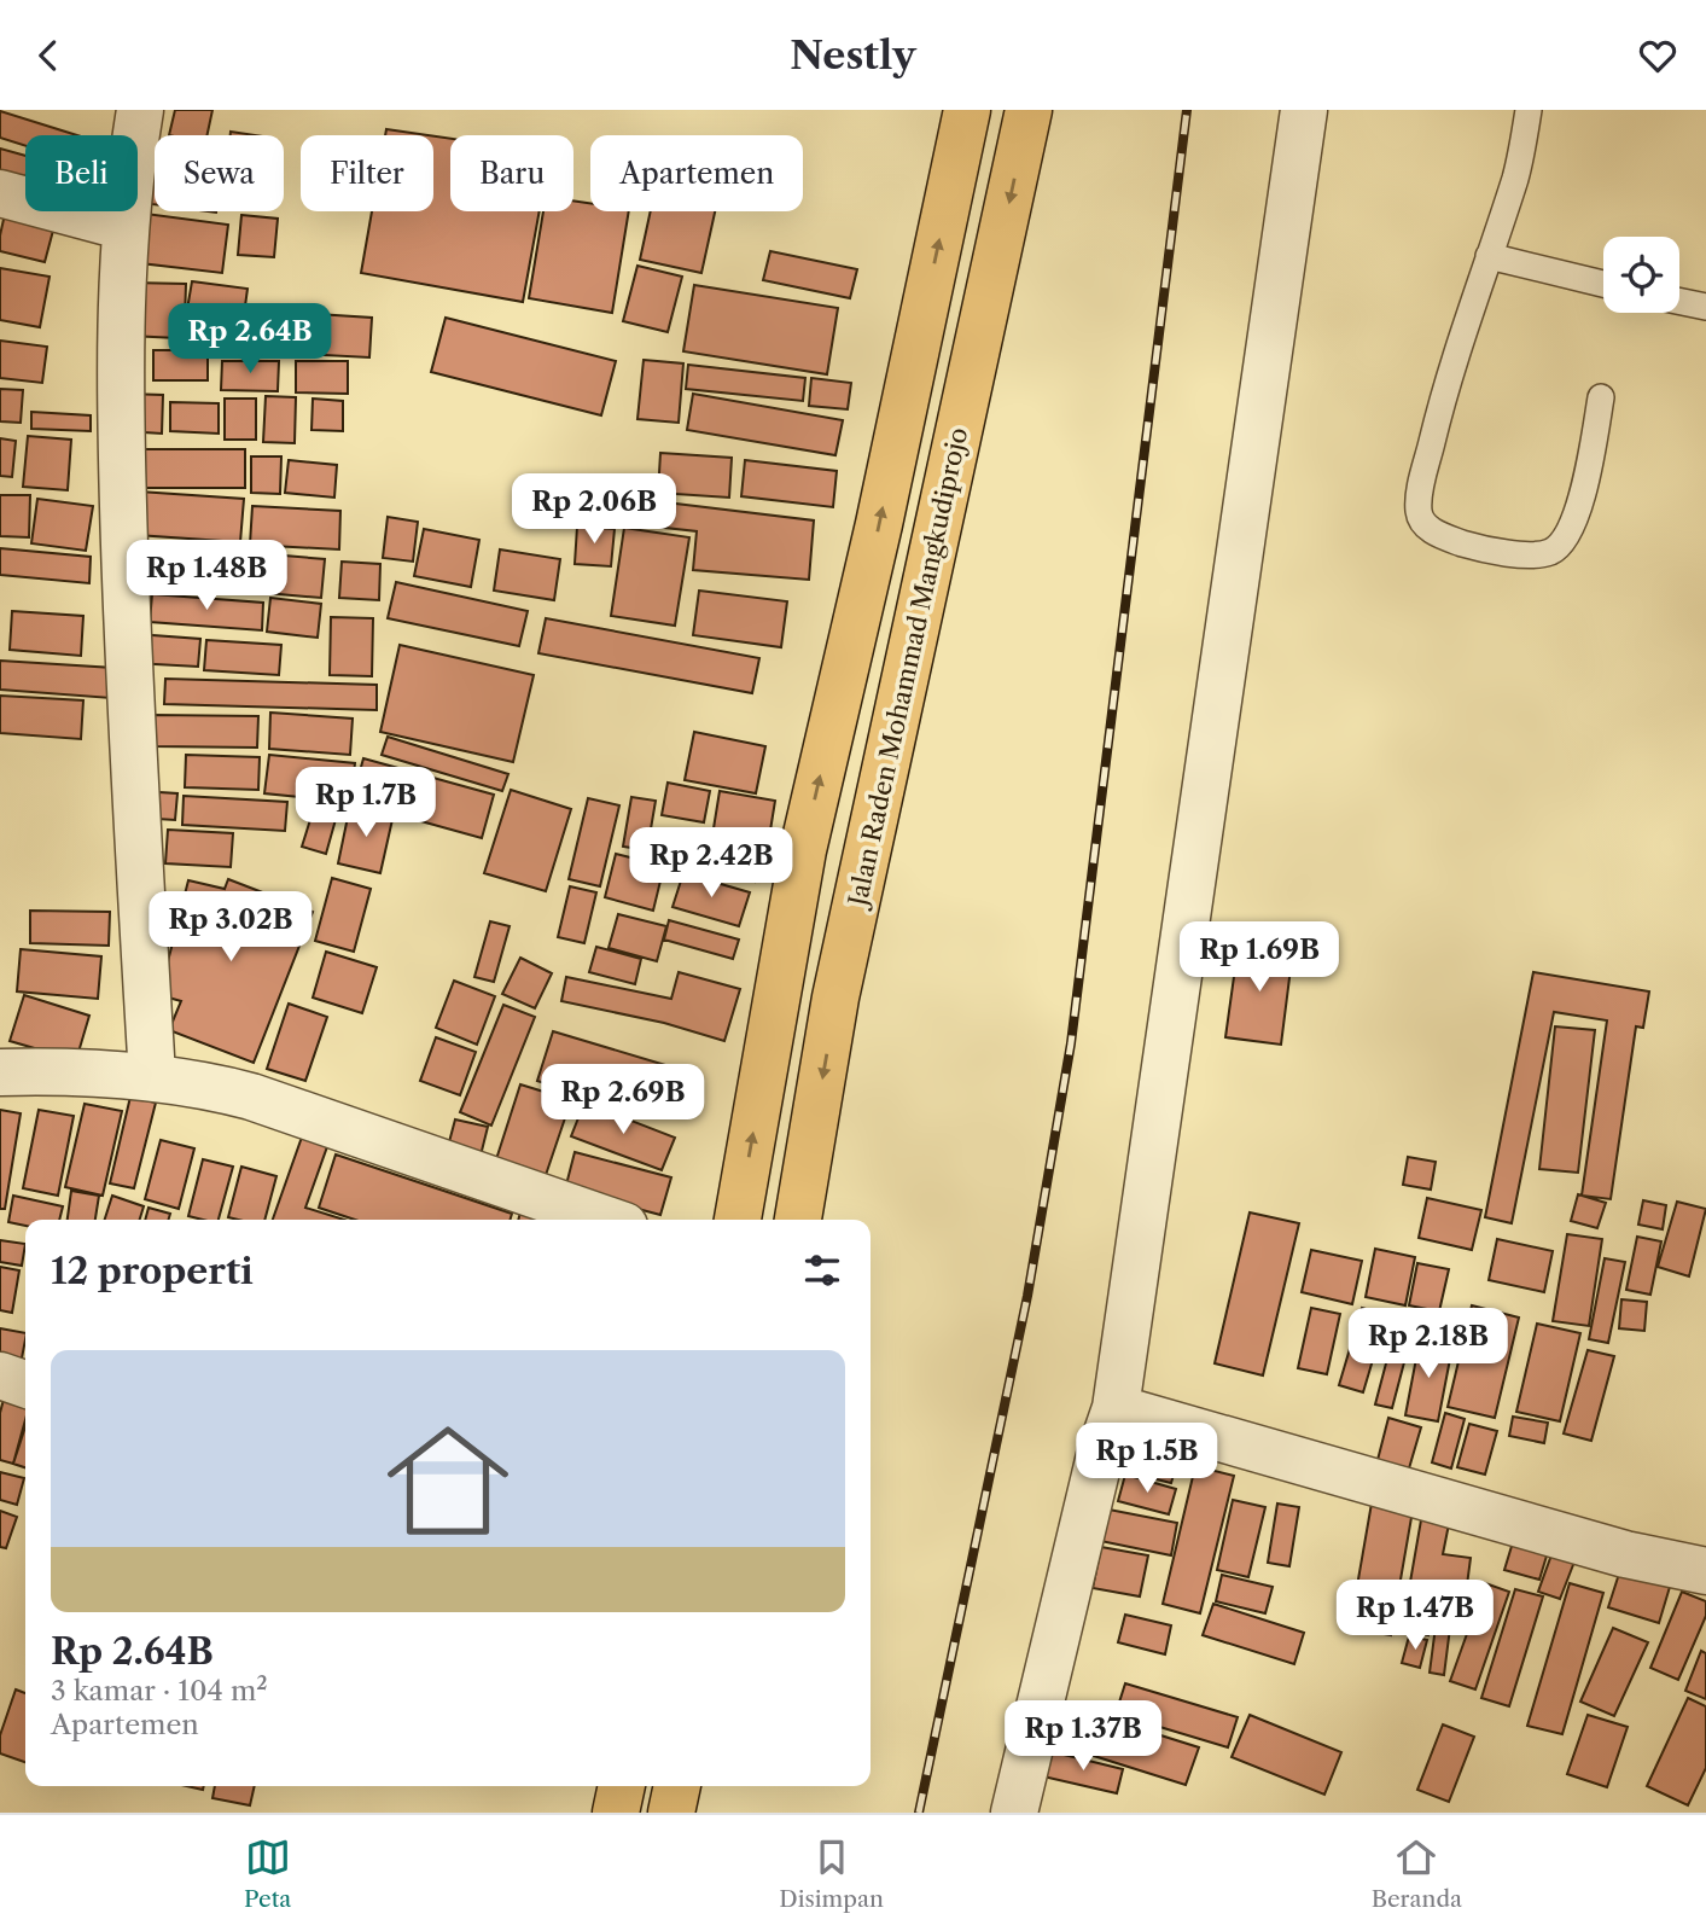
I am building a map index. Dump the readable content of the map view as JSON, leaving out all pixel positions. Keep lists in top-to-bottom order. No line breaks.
{"streets":{"highway":["Jalan Raden Mohammad Mangkudiprojo"]},"page":{"header":"Nestly","chip":["Beli","Sewa","Filter","Baru","Apartemen"],"price":["Rp 2.64B","Rp 2.06B","Rp 1.48B","Rp 1.7B","Rp 2.42B","Rp 3.02B","Rp 1.69B","Rp 2.69B","Rp 2.18B","Rp 1.5B","Rp 1.47B","Rp 1.37B"],"heading":"12 properti","list":[{"name":"Rp 2.64B","note":"3 kamar · 104 m² · Apartemen"}],"tabs":["Peta","Disimpan","Beranda"]}}
